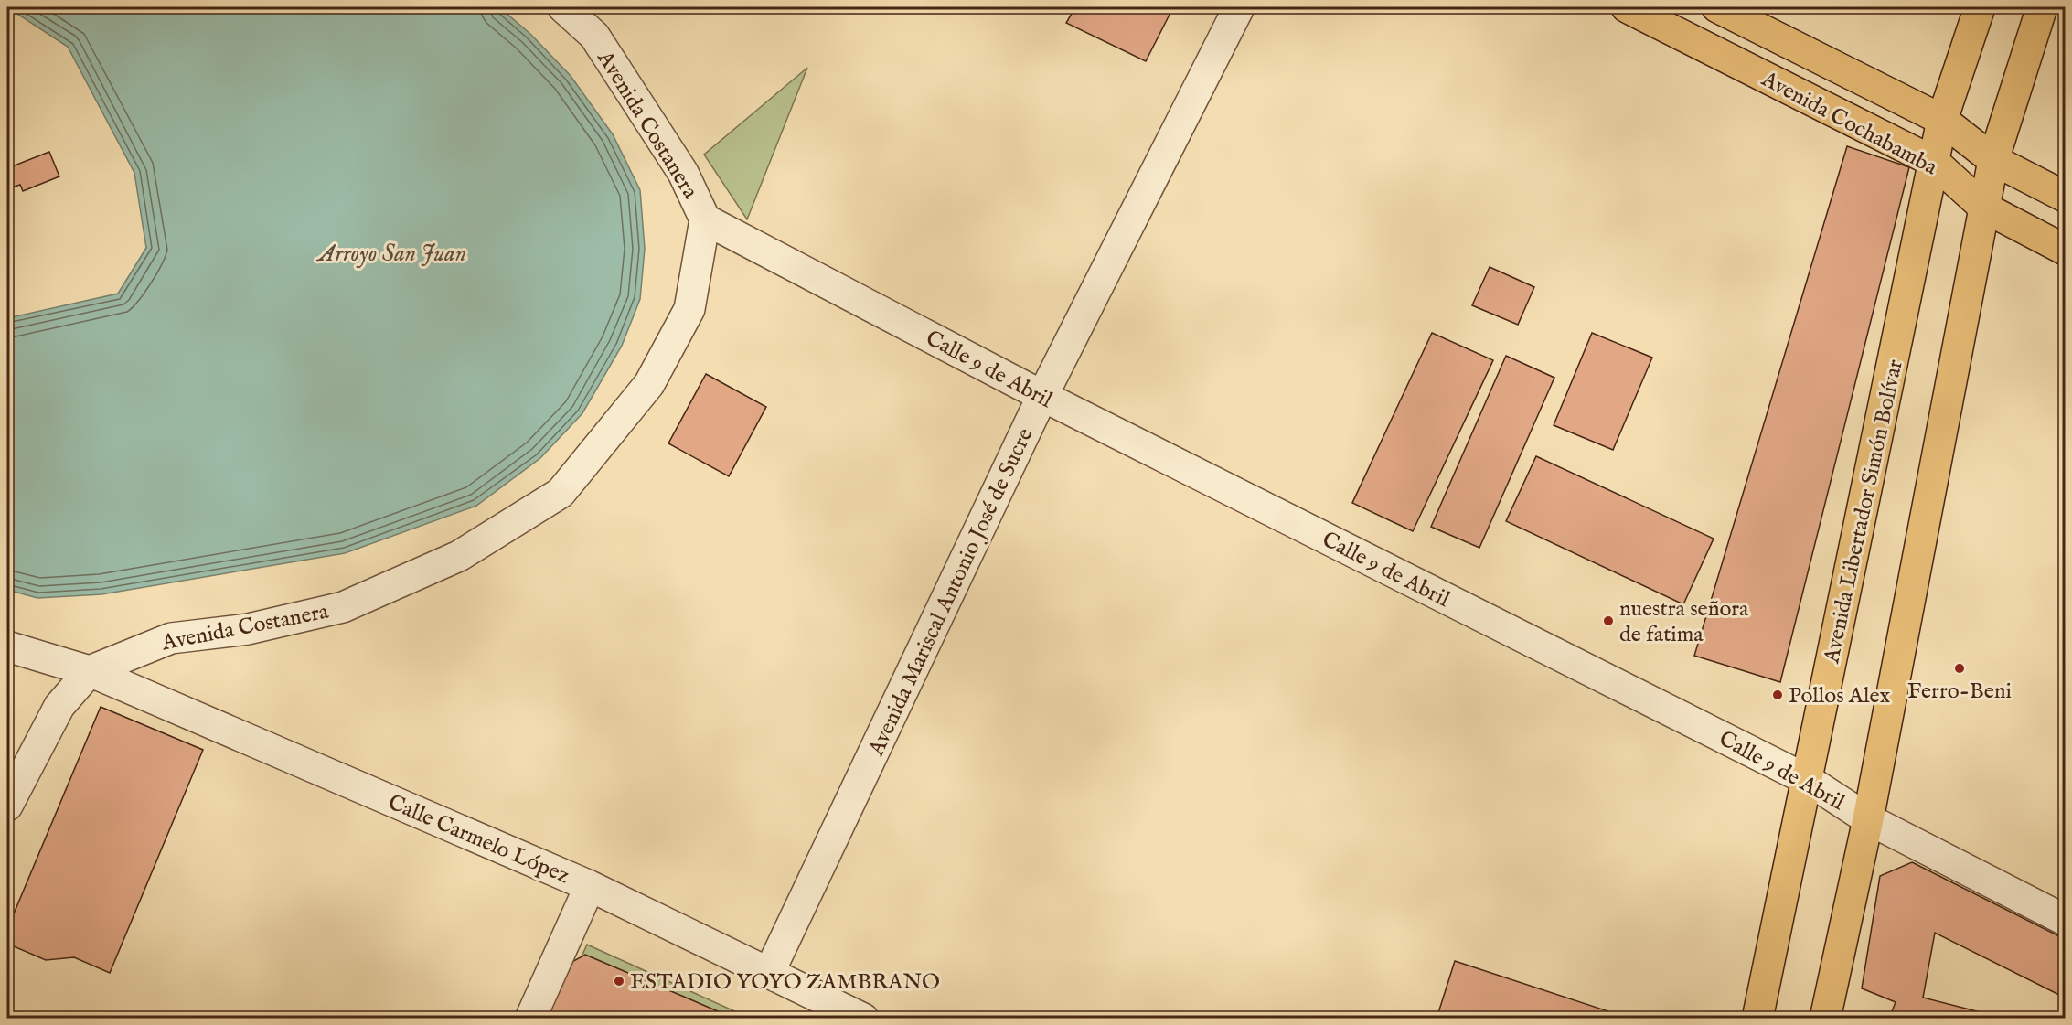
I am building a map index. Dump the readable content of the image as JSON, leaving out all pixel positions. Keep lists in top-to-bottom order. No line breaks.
{"streets":{"main road":["Avenida Cochabamba","Avenida Libertador Simón Bolívar"],"street":["Avenida Costanera","Calle 9 de Abril","Avenida Mariscal Antonio José de Sucre","Calle Carmelo López"]},"crossings":[["Avenida Cochabamba","Avenida Libertador Simón Bolívar"],["Avenida Costanera","Calle 9 de Abril"],["Avenida Costanera","Calle Carmelo López"],["Calle 9 de Abril","Avenida Libertador Simón Bolívar"],["Calle 9 de Abril","Avenida Mariscal Antonio José de Sucre"],["Avenida Mariscal Antonio José de Sucre","Calle Carmelo López"]],"water":["Arroyo San Juan"],"places":["nuestra señora de fatima","Ferro-Beni","Pollos Alex","ESTADIO YOYO ZAMBRANO"]}
